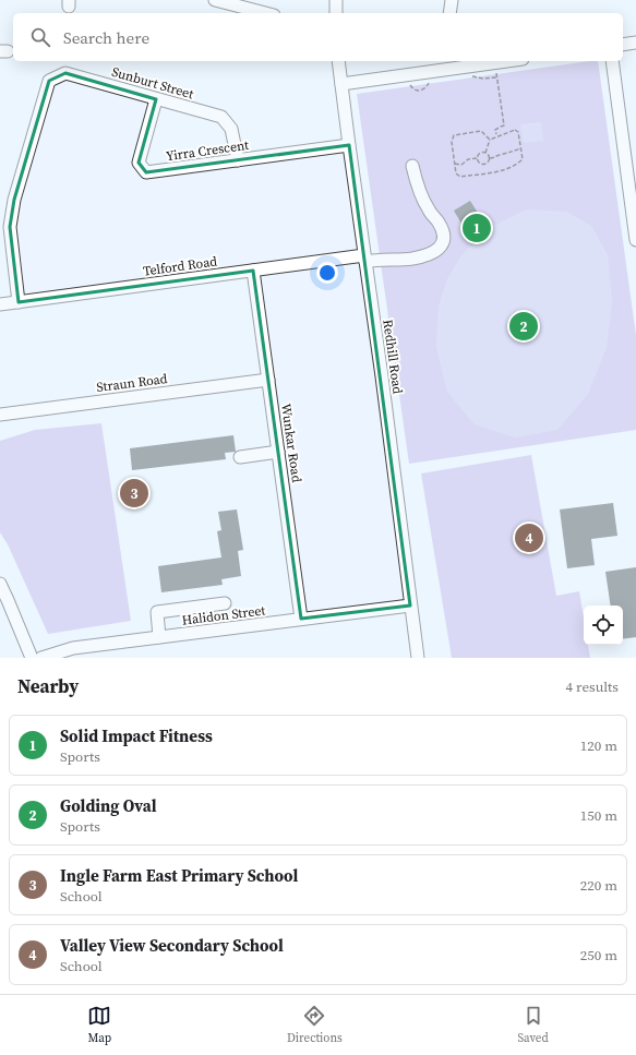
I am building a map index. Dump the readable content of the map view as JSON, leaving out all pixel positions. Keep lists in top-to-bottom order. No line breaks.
{"streets":{"street":["Sunburt Street","Yirra Crescent","Telford Road","Redhill Road","Straun Road","Wunkar Road","Halidon Street"]},"crossings":[["Sunburt Street","Yirra Crescent"],["Sunburt Street","Telford Road"],["Yirra Crescent","Redhill Road"],["Telford Road","Redhill Road"],["Telford Road","Wunkar Road"],["Redhill Road","Halidon Street"],["Straun Road","Wunkar Road"],["Wunkar Road","Halidon Street"]],"page":{"search":"Search here","pins":["1","2","3","4"],"heading":["Nearby","4 results"],"list":[{"mark":"1","name":"Solid Impact Fitness","note":"Sports","value":"120 m"},{"mark":"2","name":"Golding Oval","note":"Sports","value":"150 m"},{"mark":"3","name":"Ingle Farm East Primary School","note":"School","value":"220 m"},{"mark":"4","name":"Valley View Secondary School","note":"School","value":"250 m"}],"nav":["Map","Directions","Saved"]}}
